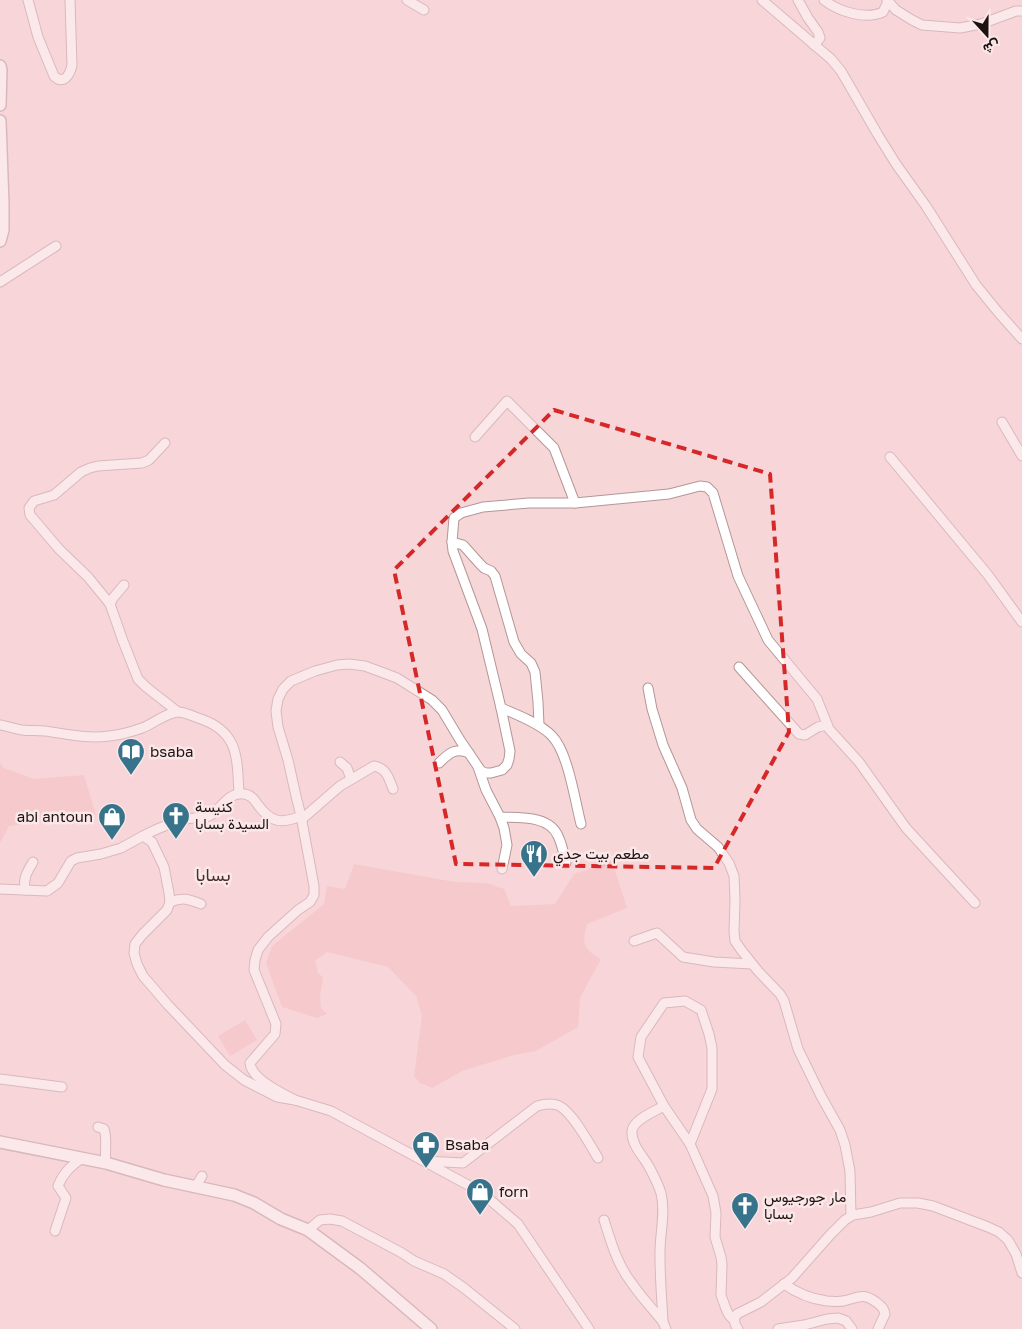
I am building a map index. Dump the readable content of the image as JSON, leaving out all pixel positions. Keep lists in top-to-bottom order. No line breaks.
{"districts":["بسابا"],"places":{"library":["bsaba"],"church":["كنيسة السيدة بسابا","مار جورجيوس بسابا"],"shop":["abi antoun","forn"],"restaurant":["مطعم بيت جدي"],"pharmacy":["Bsaba"]},"north":"bottom"}
